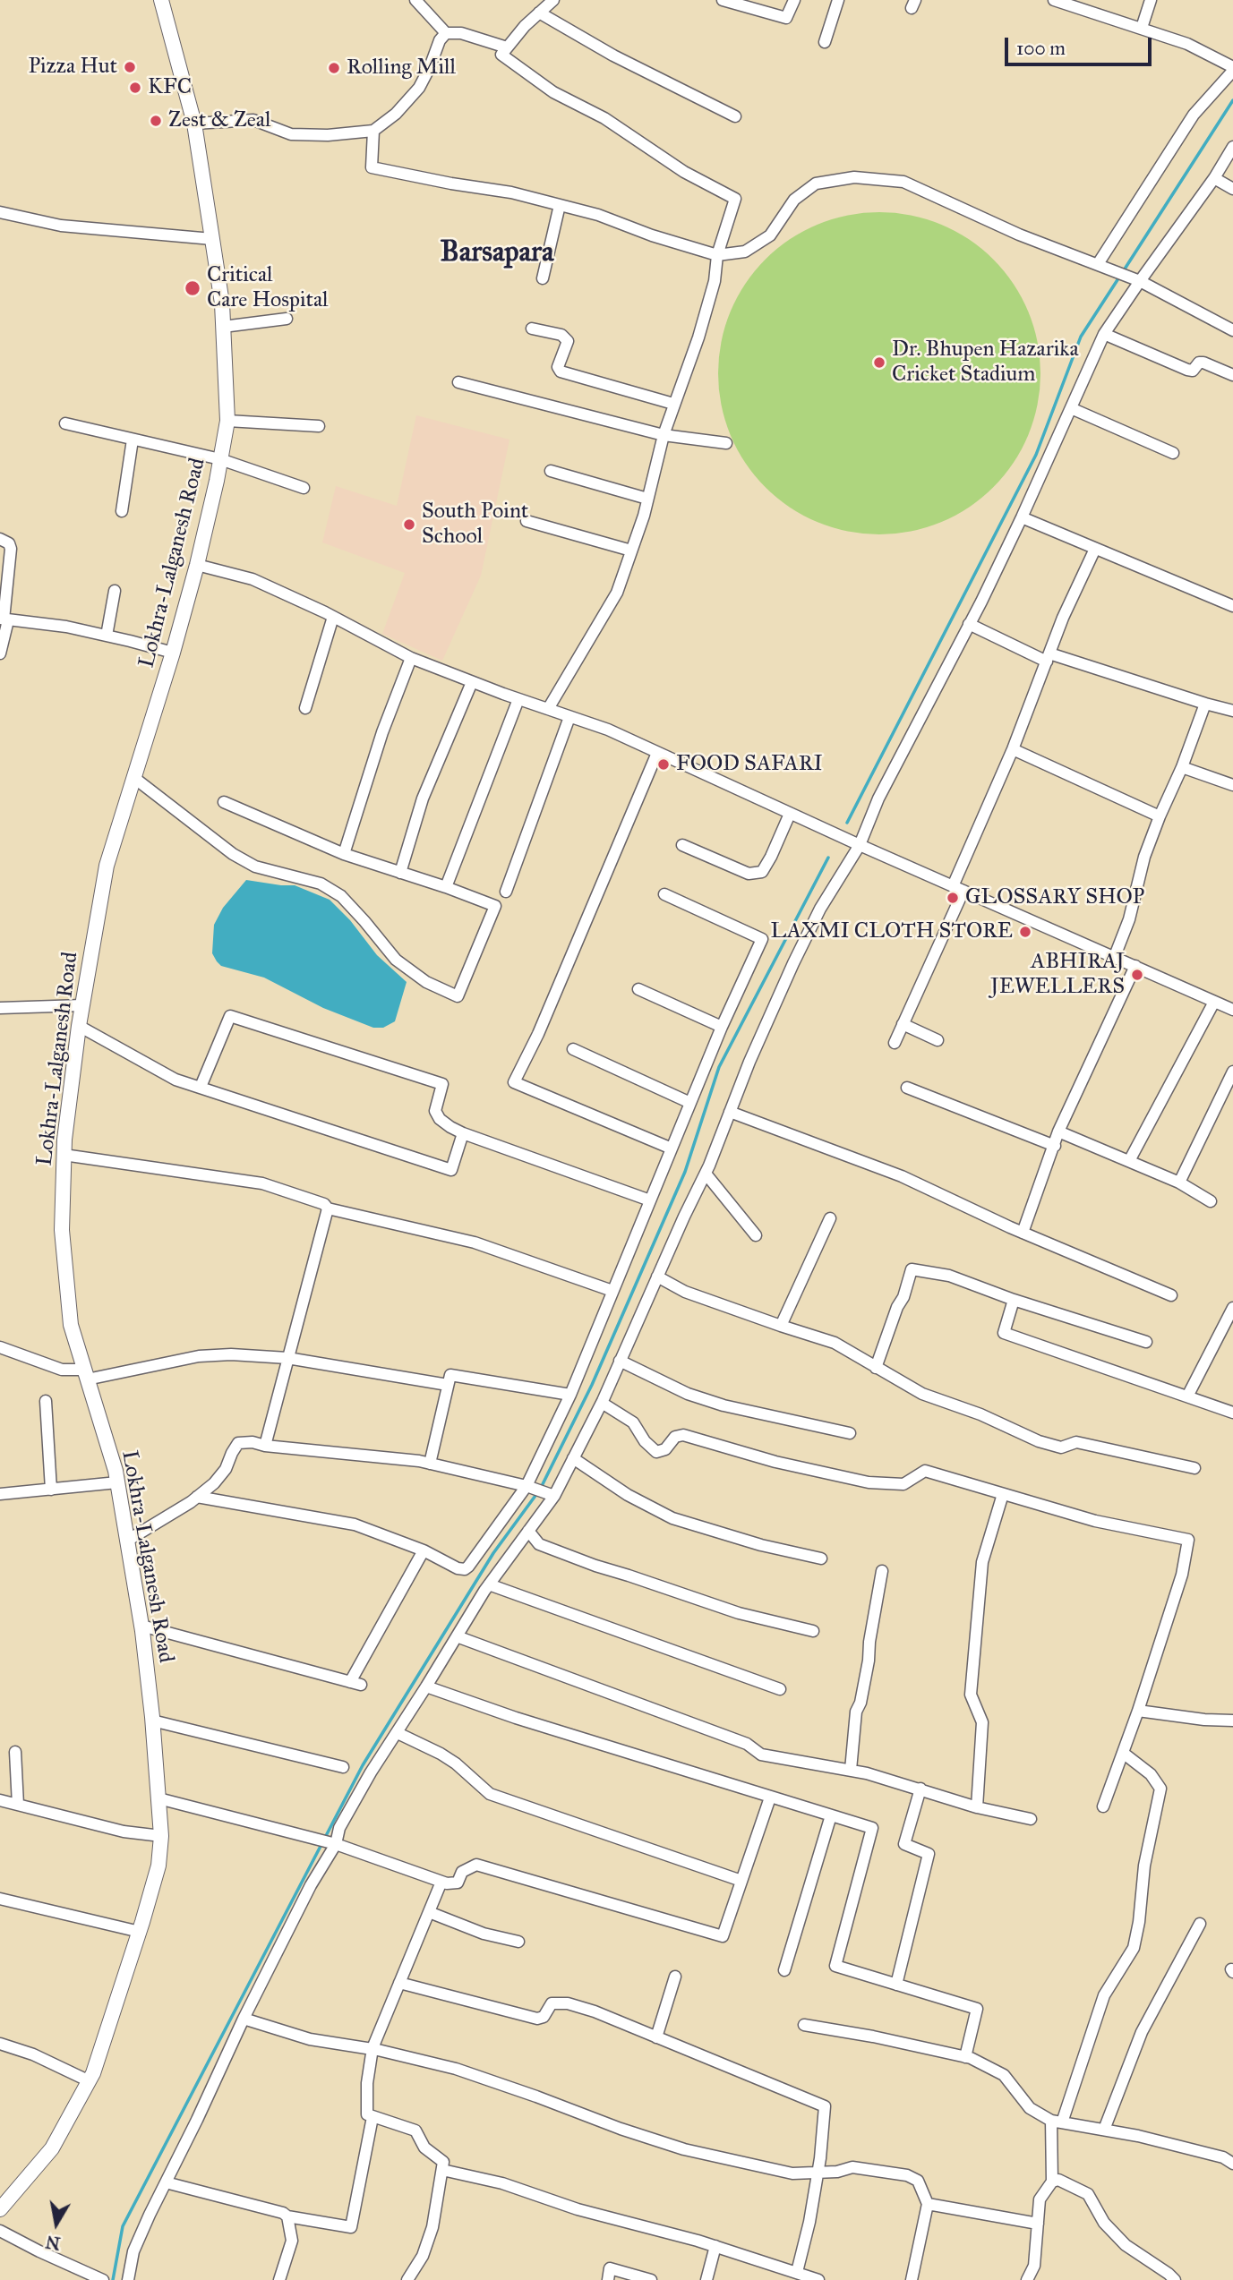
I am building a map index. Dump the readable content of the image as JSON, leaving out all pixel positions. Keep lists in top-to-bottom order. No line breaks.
{"streets":{"main road":["Lokhra-Lalganesh Road"]},"districts":["Barsapara"],"places":["Pizza Hut","Rolling Mill","KFC","Zest & Zeal","Critical Care Hospital","Dr. Bhupen Hazarika Cricket Stadium","South Point School","FOOD SAFARI","GLOSSARY SHOP","LAXMI CLOTH STORE","ABHIRAJ JEWELLERS"],"scale_bar":"100 m","north":"bottom"}
